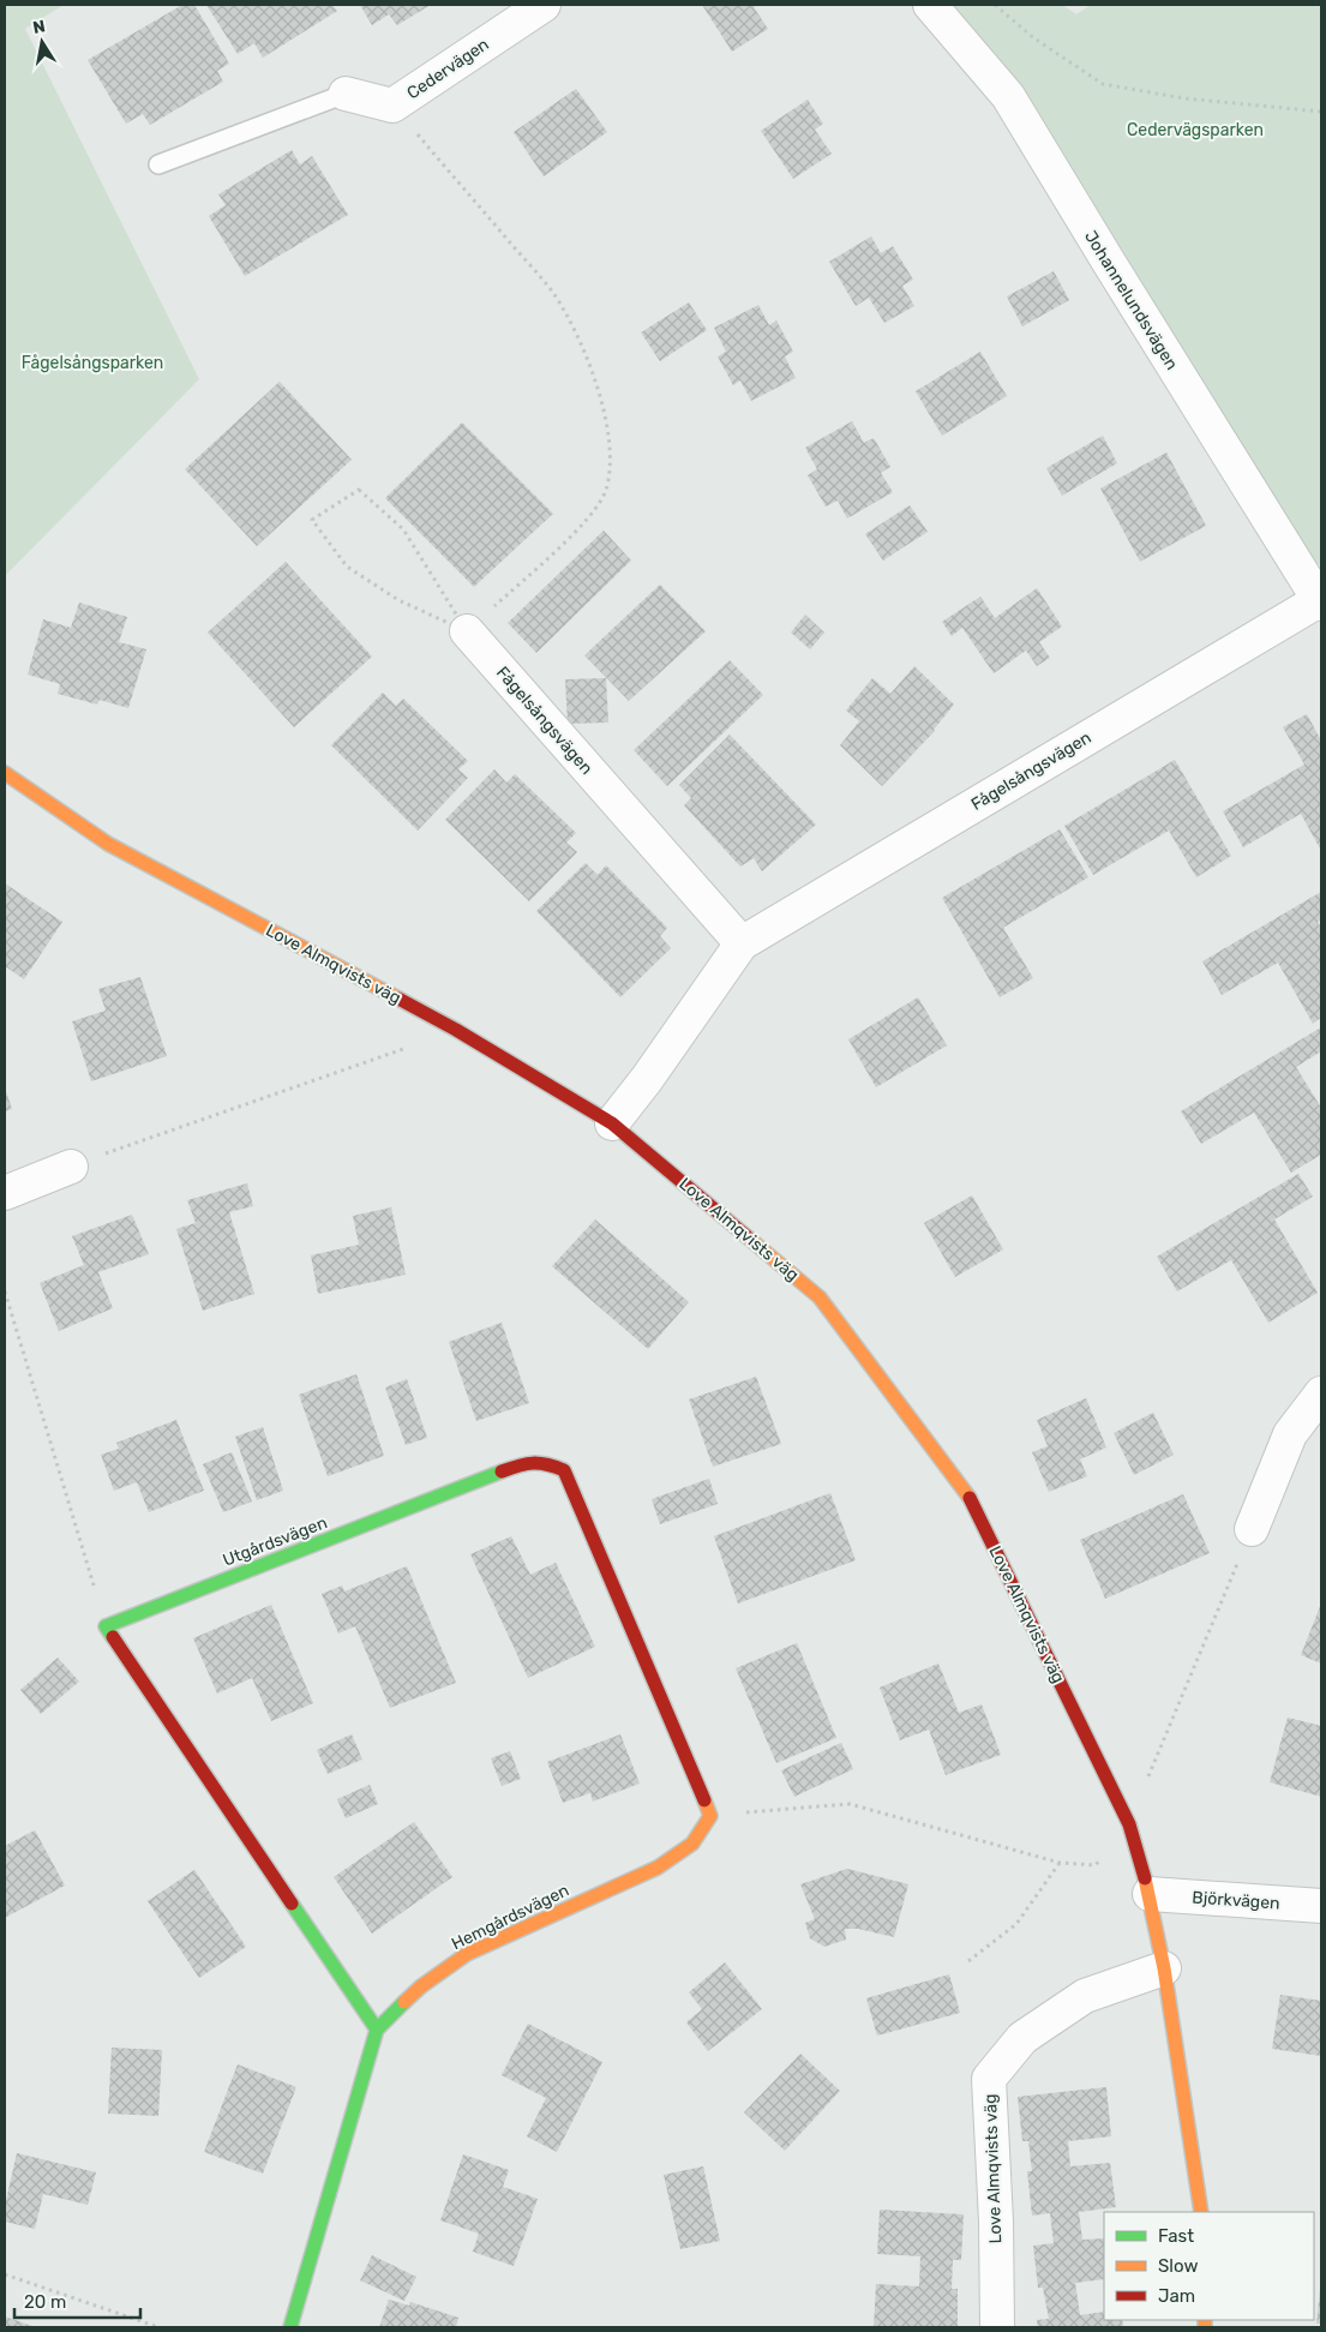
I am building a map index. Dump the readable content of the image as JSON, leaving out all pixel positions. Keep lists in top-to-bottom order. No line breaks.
{"streets":{"street":["Cedervägen","Johannelundsvägen","Fågelsångsvägen","Love Almqvists väg","Utgårdsvägen","Björkvägen","Hemgårdsvägen"]},"crossings":[["Johannelundsvägen","Fågelsångsvägen"],["Fågelsångsvägen","Love Almqvists väg"],["Love Almqvists väg","Björkvägen"],["Utgårdsvägen","Hemgårdsvägen"]],"parks":["Cedervägsparken","Fågelsångsparken"],"legend":["Fast","Slow","Jam"],"scale_bar":"20 m","north":"top"}
